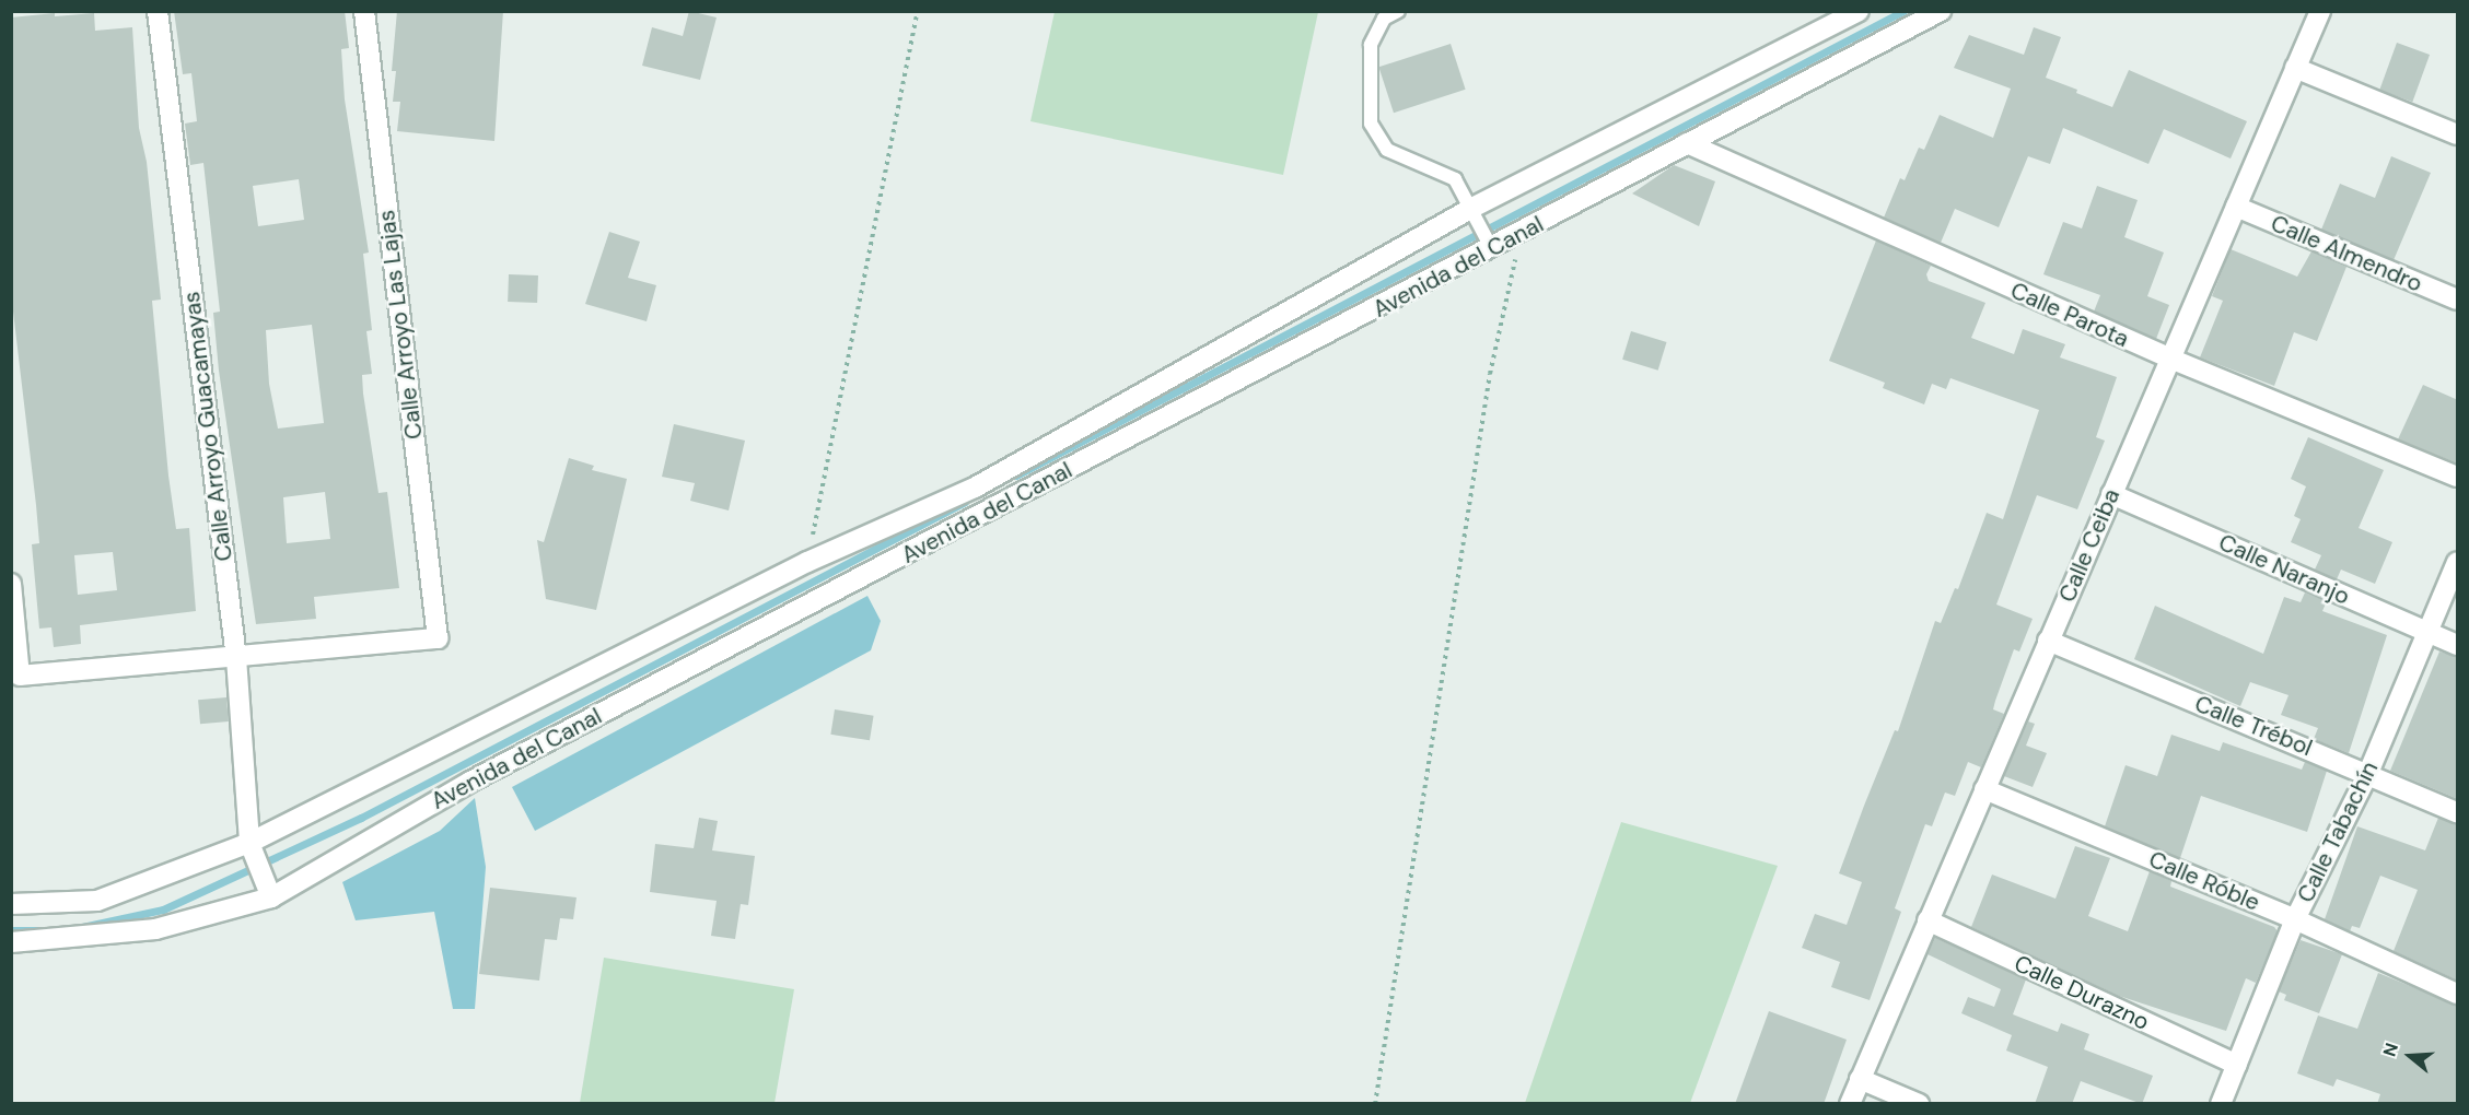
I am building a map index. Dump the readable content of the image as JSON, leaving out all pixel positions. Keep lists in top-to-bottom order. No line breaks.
{"streets":{"street":["Calle Almendro","Avenida del Canal","Calle Parota","Calle Arroyo Las Lajas","Calle Arroyo Guacamayas","Calle Ceiba","Calle Naranjo","Calle Trébol","Calle Tabachín","Calle Róble","Calle Durazno"]},"crossings":[["Calle Almendro","Calle Ceiba"],["Avenida del Canal","Calle Parota"],["Avenida del Canal","Calle Arroyo Guacamayas"],["Calle Parota","Calle Ceiba"],["Calle Arroyo Las Lajas","Calle Arroyo Guacamayas"],["Calle Ceiba","Calle Naranjo"],["Calle Ceiba","Calle Trébol"],["Calle Ceiba","Calle Róble"],["Calle Ceiba","Calle Durazno"],["Calle Naranjo","Calle Tabachín"],["Calle Trébol","Calle Tabachín"],["Calle Tabachín","Calle Róble"],["Calle Tabachín","Calle Durazno"]],"north":"left"}
